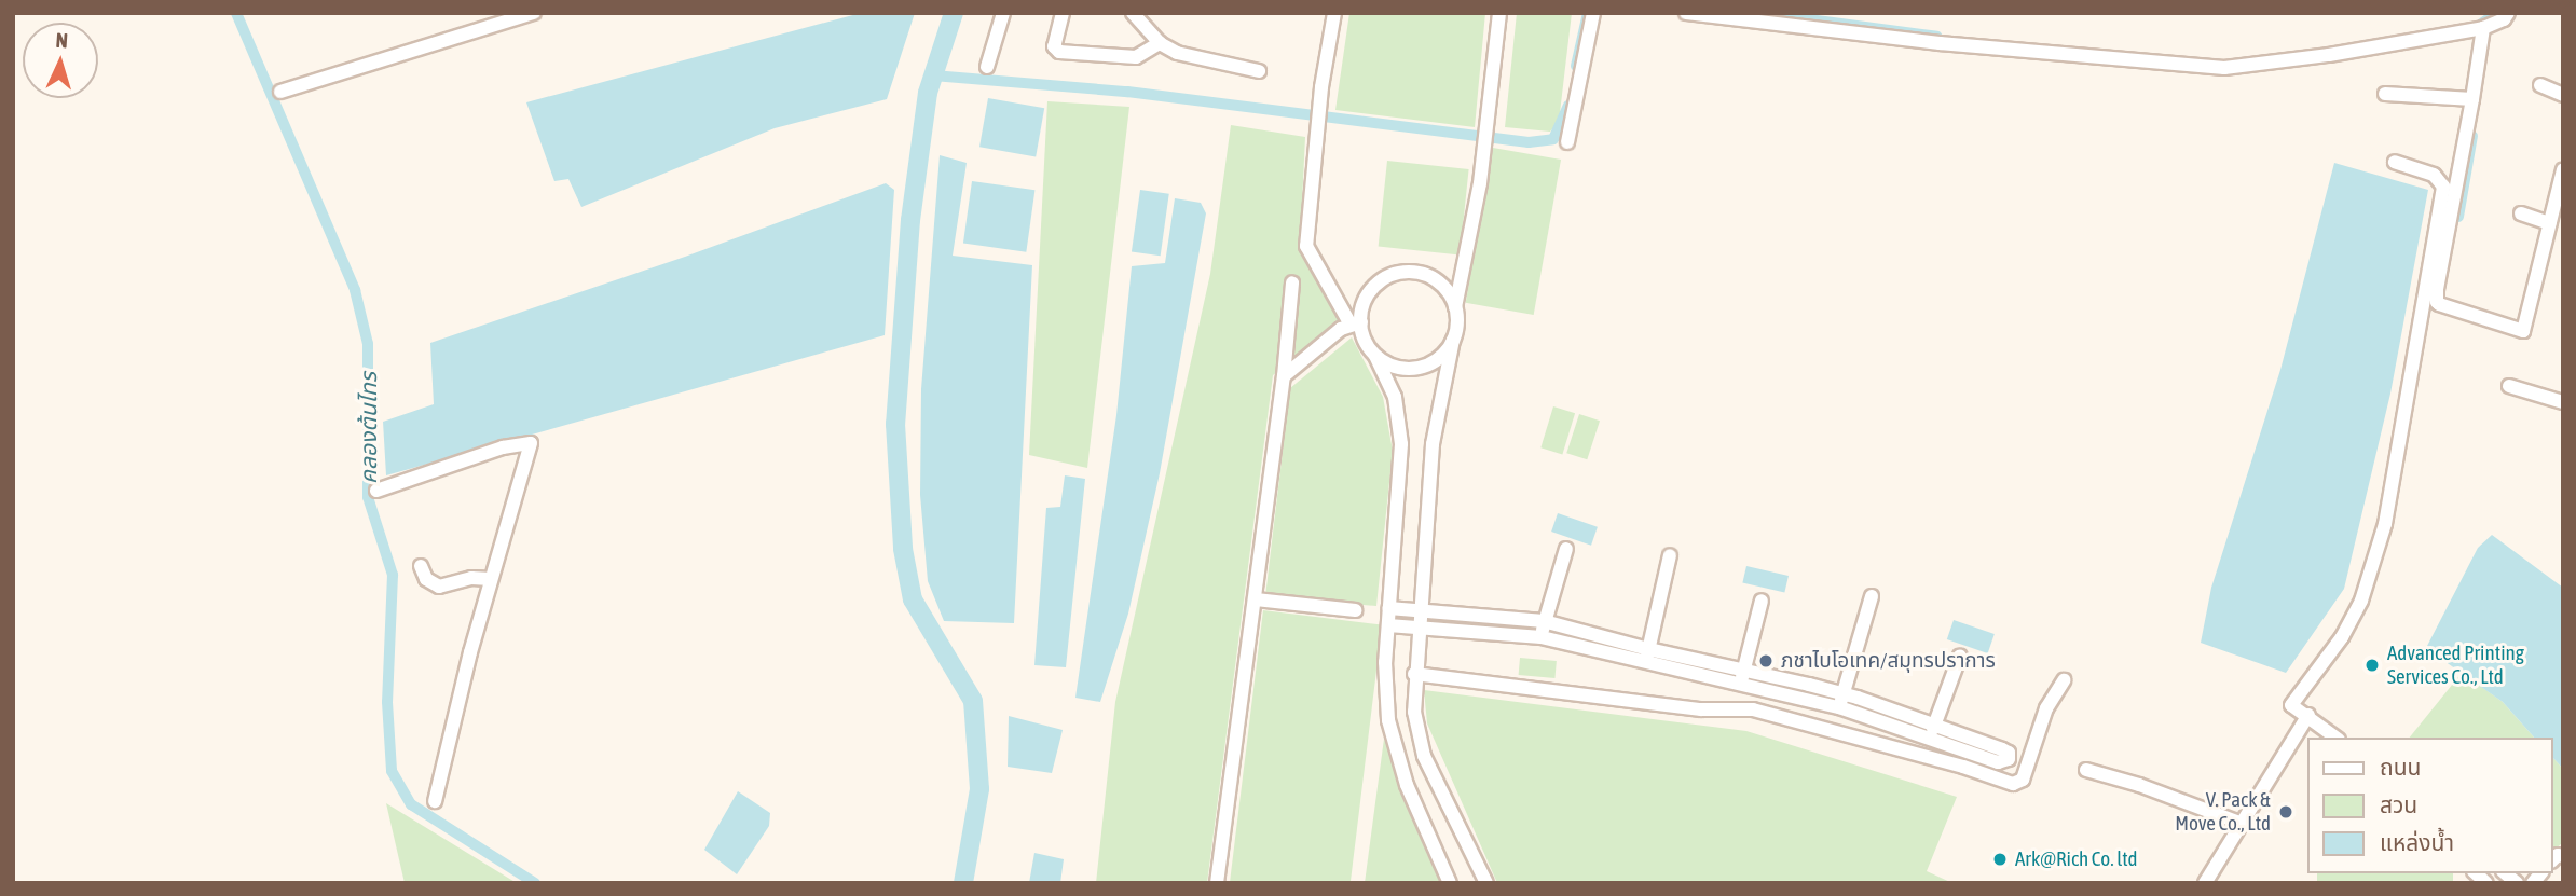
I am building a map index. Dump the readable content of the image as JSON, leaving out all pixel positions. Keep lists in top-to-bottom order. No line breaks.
{"water":["คลองต้นไทร"],"places":["ภชาไบโอเทค/สมุทรปราการ","Advanced Printing Services Co., Ltd","V. Pack & Move Co., Ltd","Ark@Rich Co. ltd"],"legend":["ถนน","สวน","แหล่งน้ำ"],"north":"top"}
